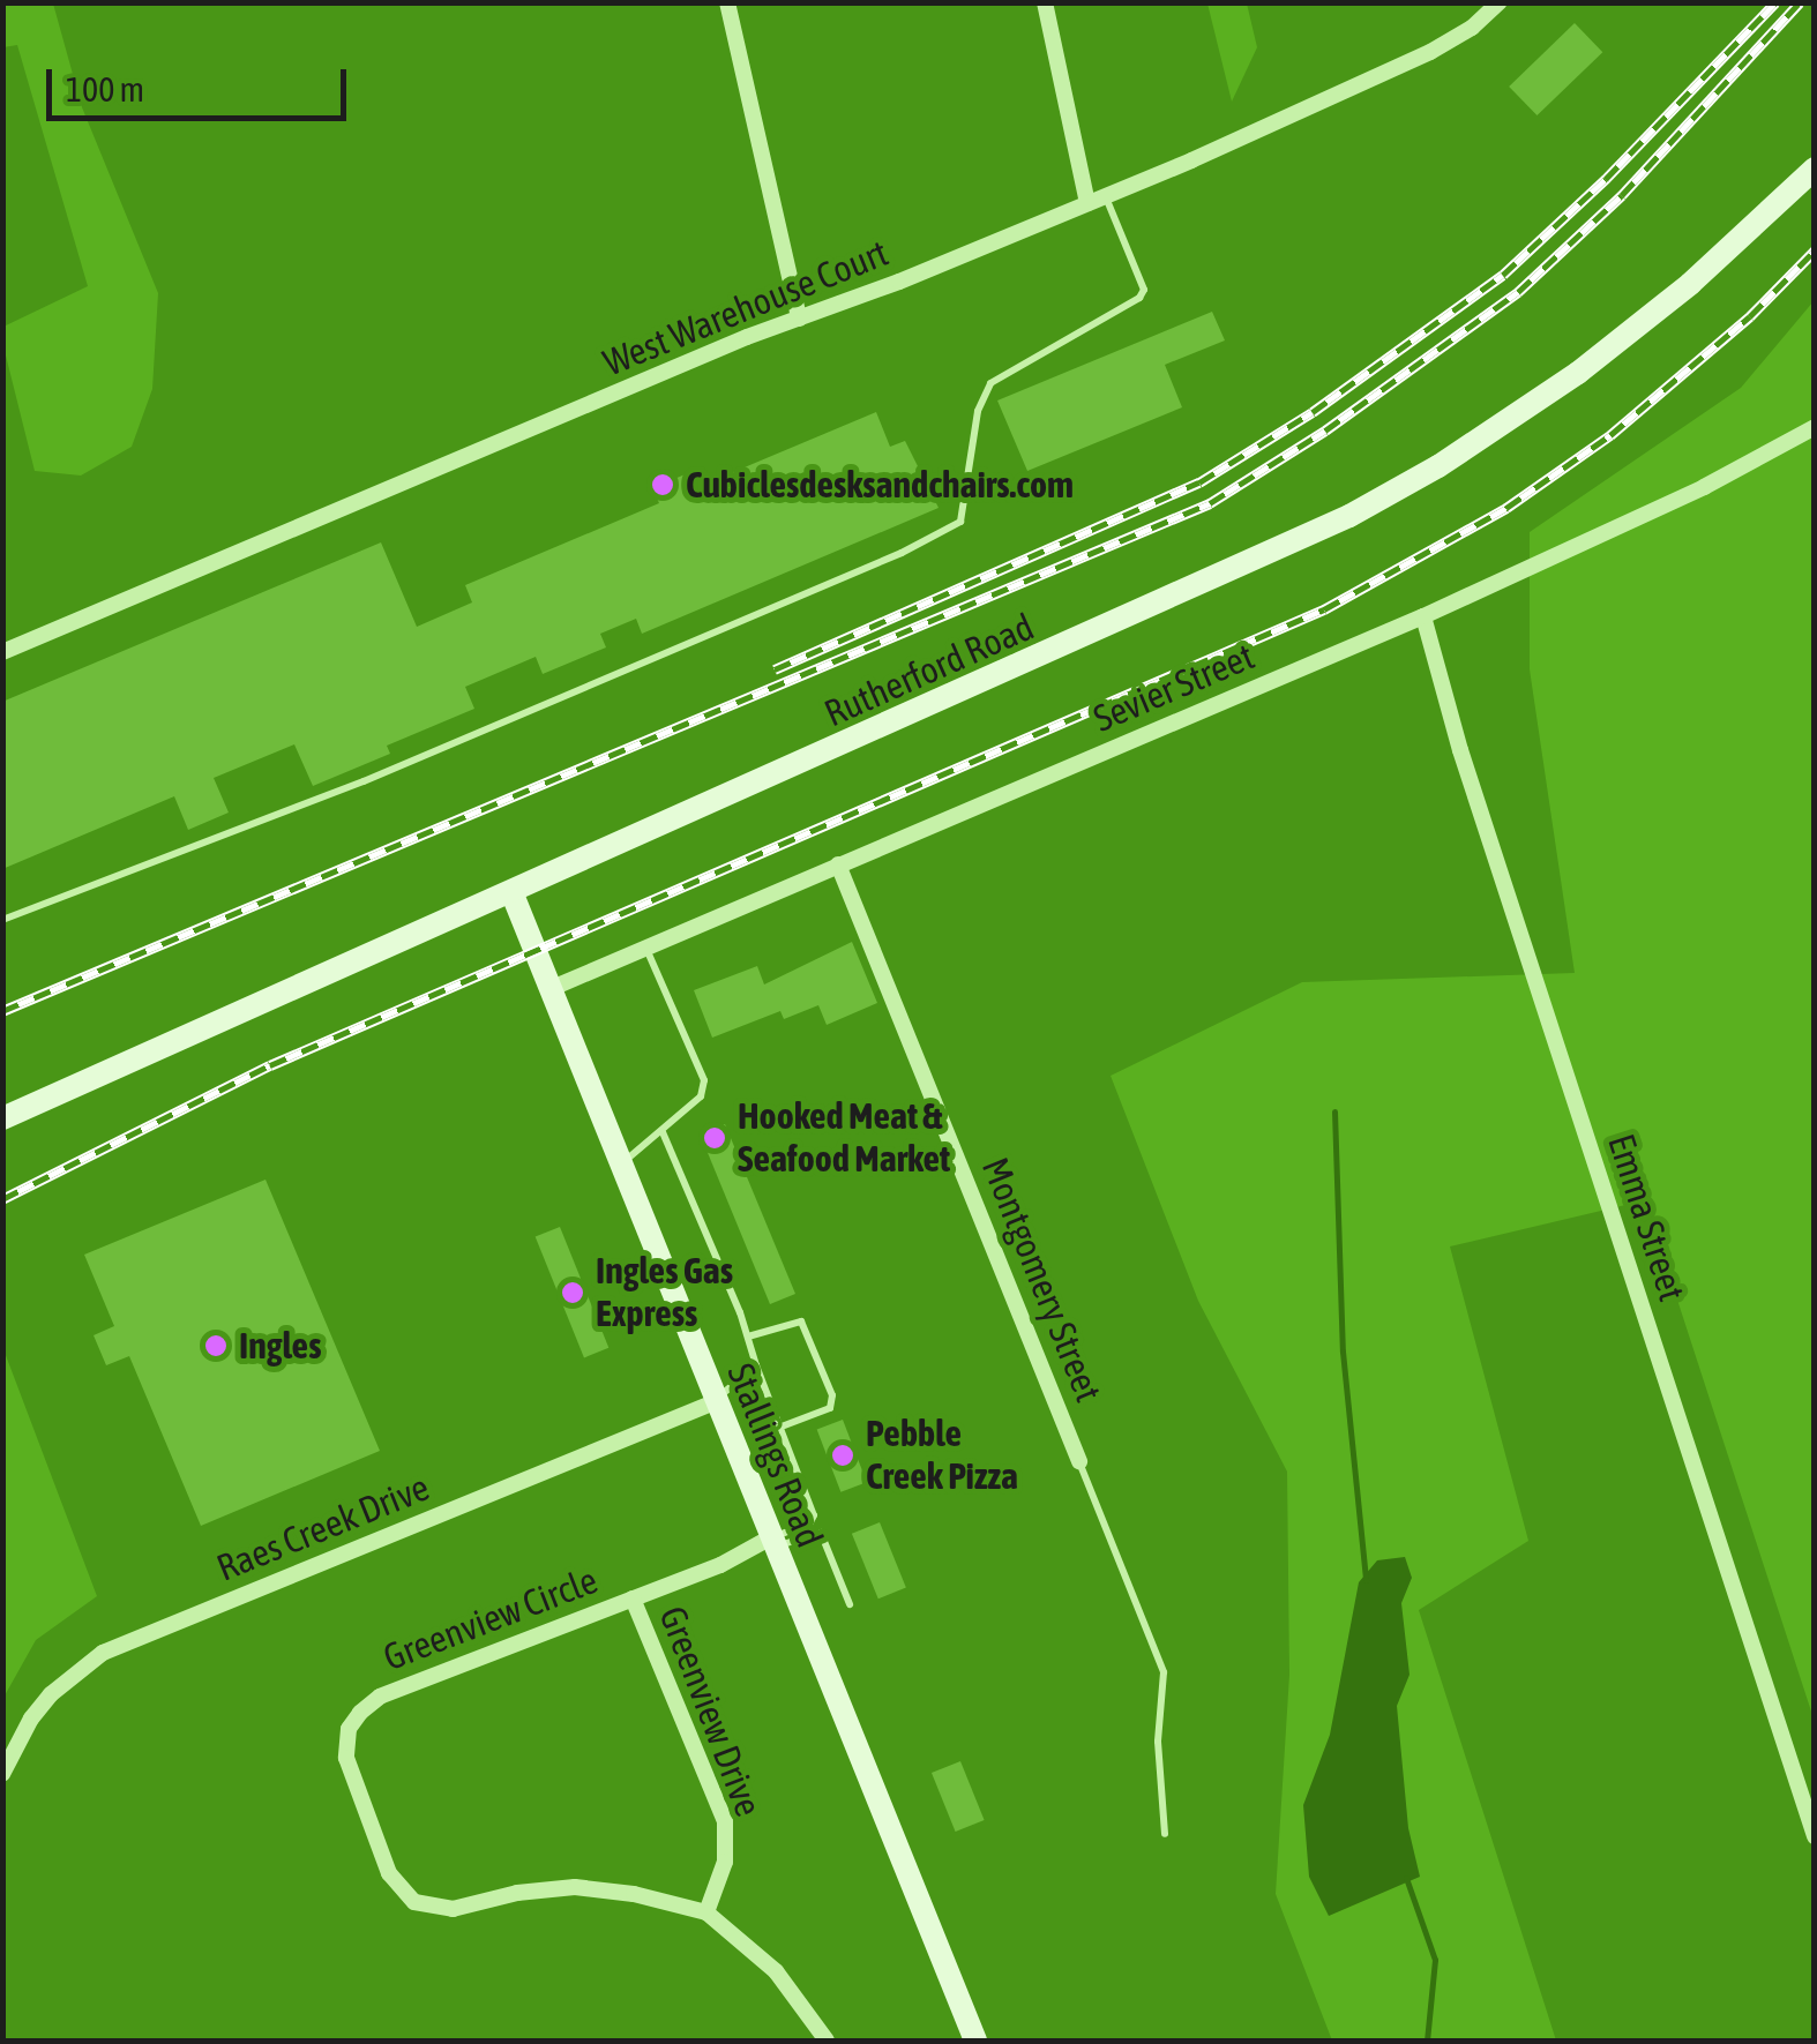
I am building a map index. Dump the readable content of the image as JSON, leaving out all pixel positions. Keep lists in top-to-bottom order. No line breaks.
{"streets":{"street":["West Warehouse Court","Rutherford Road","Sevier Street","Emma Street","Montgomery Street","Stallings Road","Raes Creek Drive","Greenview Circle","Greenview Drive"]},"crossings":[["Rutherford Road","Stallings Road"],["Sevier Street","Emma Street"],["Sevier Street","Montgomery Street"],["Sevier Street","Stallings Road"],["Stallings Road","Raes Creek Drive"],["Stallings Road","Greenview Circle"],["Greenview Circle","Greenview Drive"]],"places":["Cubiclesdesksandchairs.com","Hooked Meat & Seafood Market","Ingles Gas Express","Ingles","Pebble Creek Pizza"],"scale_bar":"100 m"}
